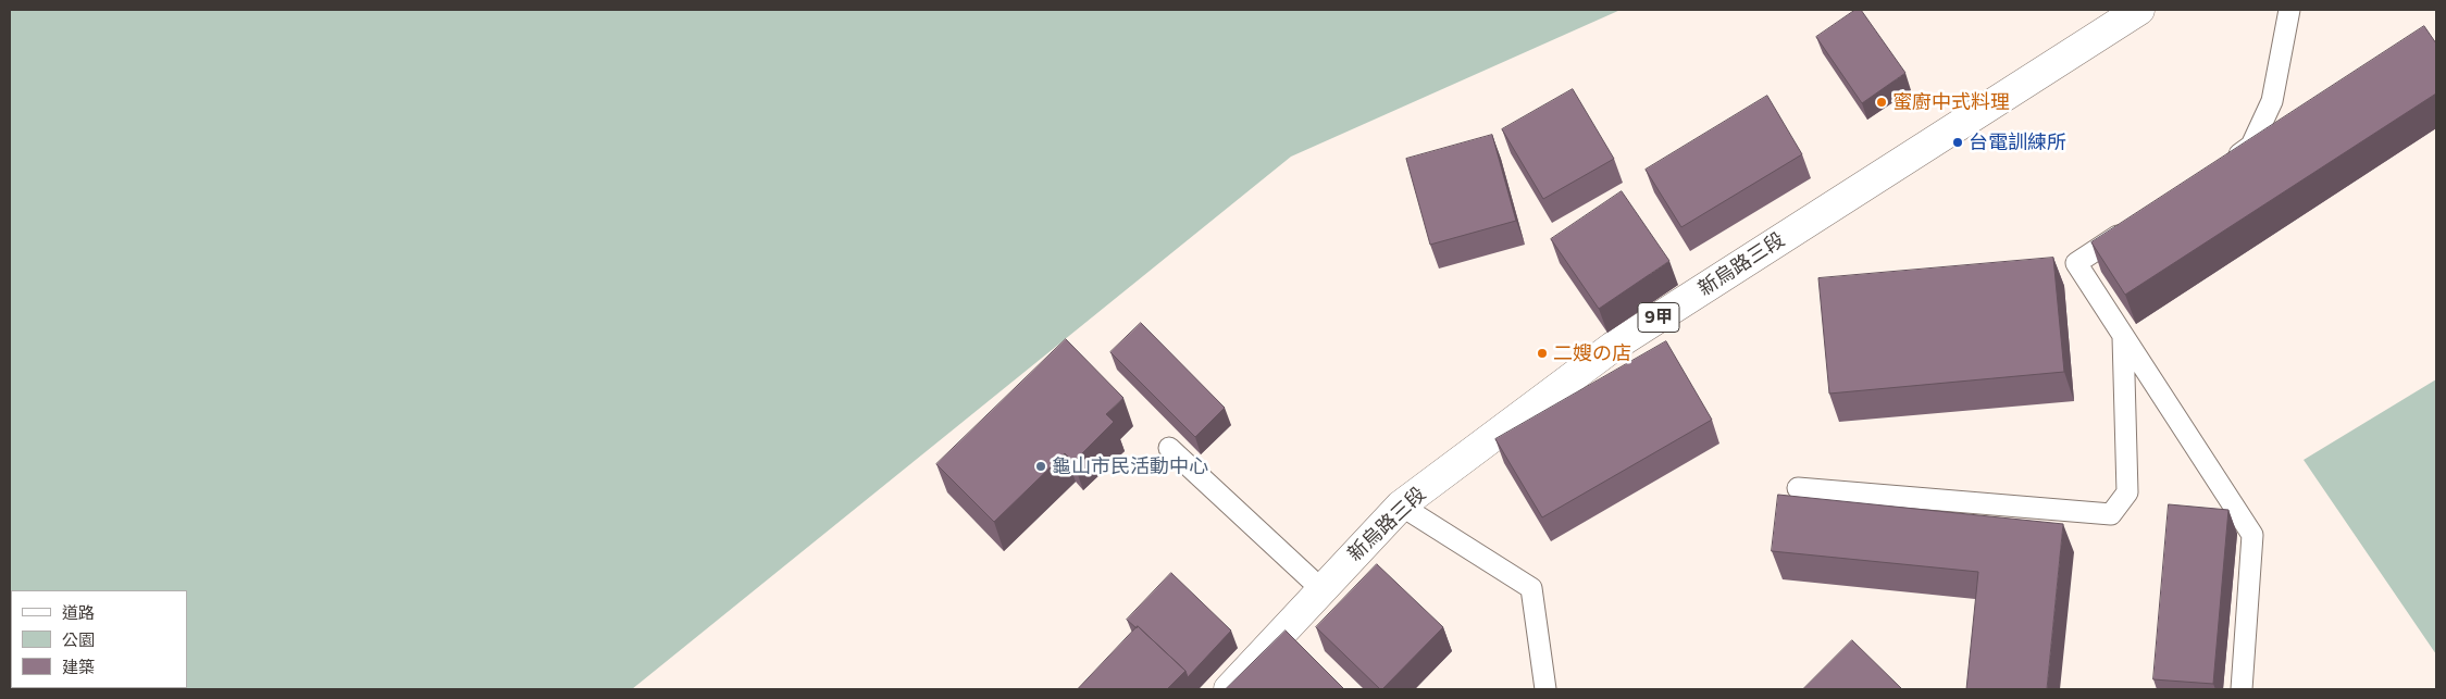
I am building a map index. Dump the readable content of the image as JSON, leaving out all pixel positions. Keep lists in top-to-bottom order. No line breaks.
{"streets":{"main road":["新烏路三段","9甲"]},"places":["蜜廚中式料理","台電訓練所","二嫂の店","龜山市民活動中心"],"legend":["道路","公園","建築"]}
